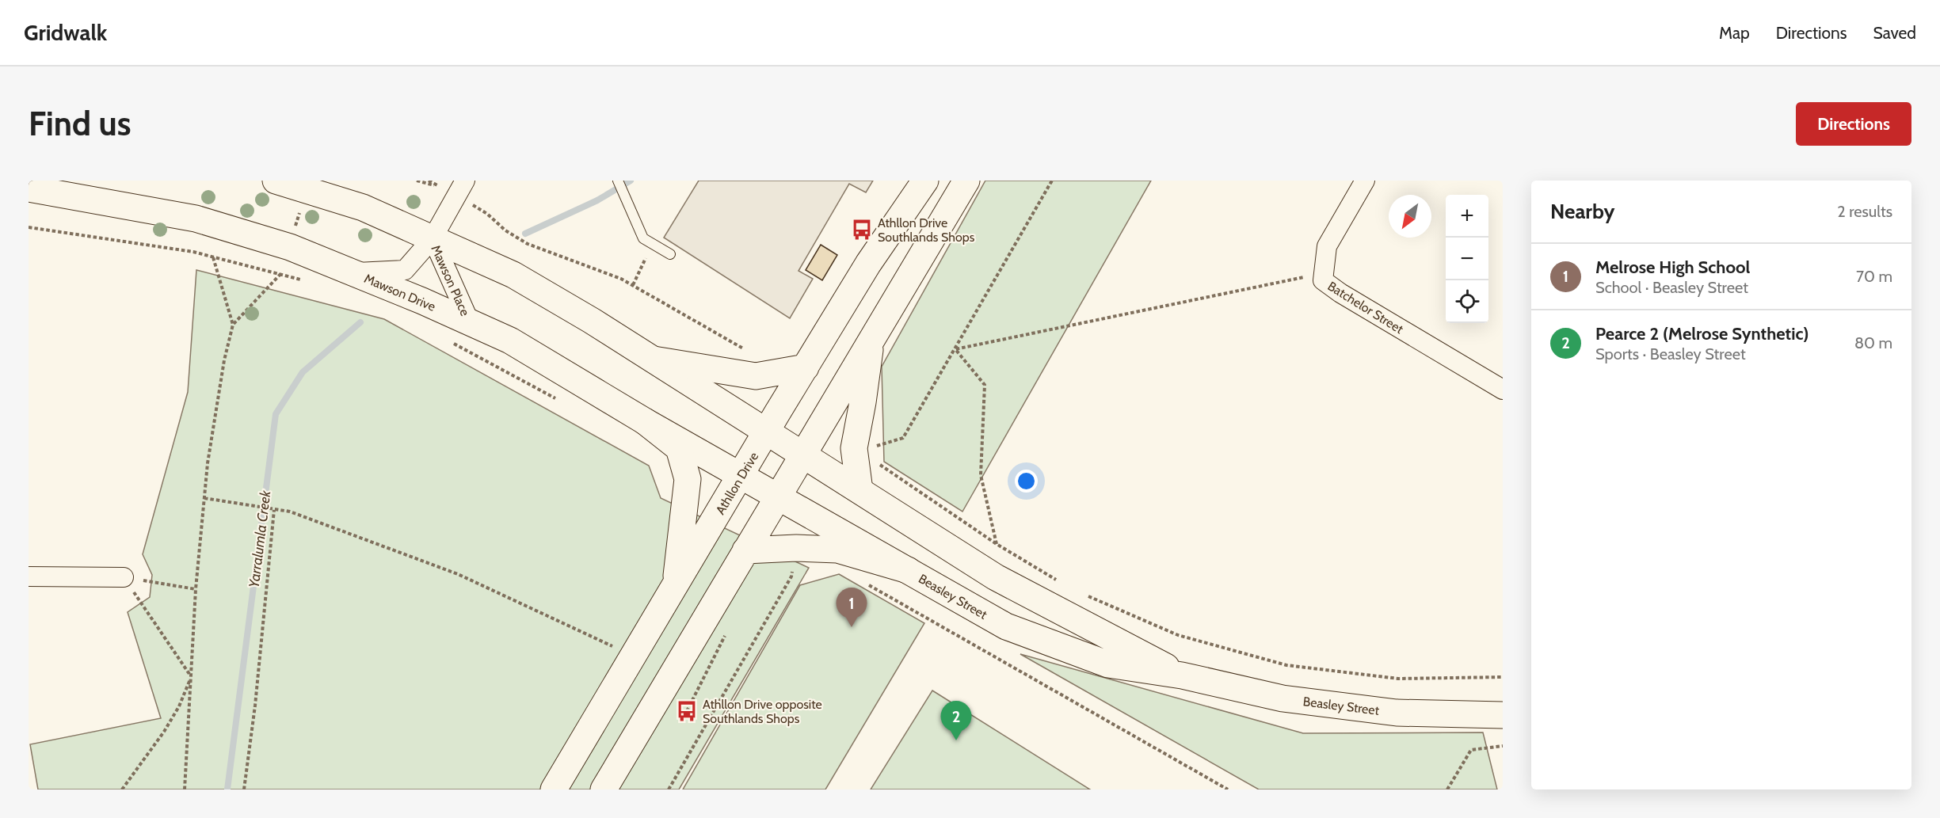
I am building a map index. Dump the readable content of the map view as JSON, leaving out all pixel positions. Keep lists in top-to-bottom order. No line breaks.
{"streets":{"main road":["Mawson Drive","Athllon Drive","Beasley Street"],"street":["Mawson Place","Batchelor Street"]},"crossings":[["Mawson Place","Mawson Drive"],["Mawson Drive","Athllon Drive"],["Mawson Drive","Beasley Street"],["Athllon Drive","Beasley Street"]],"water":["Yarralumla Creek"],"places":{"bus stop":["Athllon Drive Southlands Shops","Athllon Drive opposite Southlands Shops"]},"north":"bottom left","page":{"header":"Gridwalk","nav":["Map","Directions","Saved"],"buttons":"Directions","title":"Find us","heading":["Nearby","2 results"],"map_buttons":["+","−"],"list":[{"mark":"1","name":"Melrose High School","note":"School · Beasley Street","value":"70 m"},{"mark":"2","name":"Pearce 2 (Melrose Synthetic)","note":"Sports · Beasley Street","value":"80 m"}],"pins":["1","2"]}}
